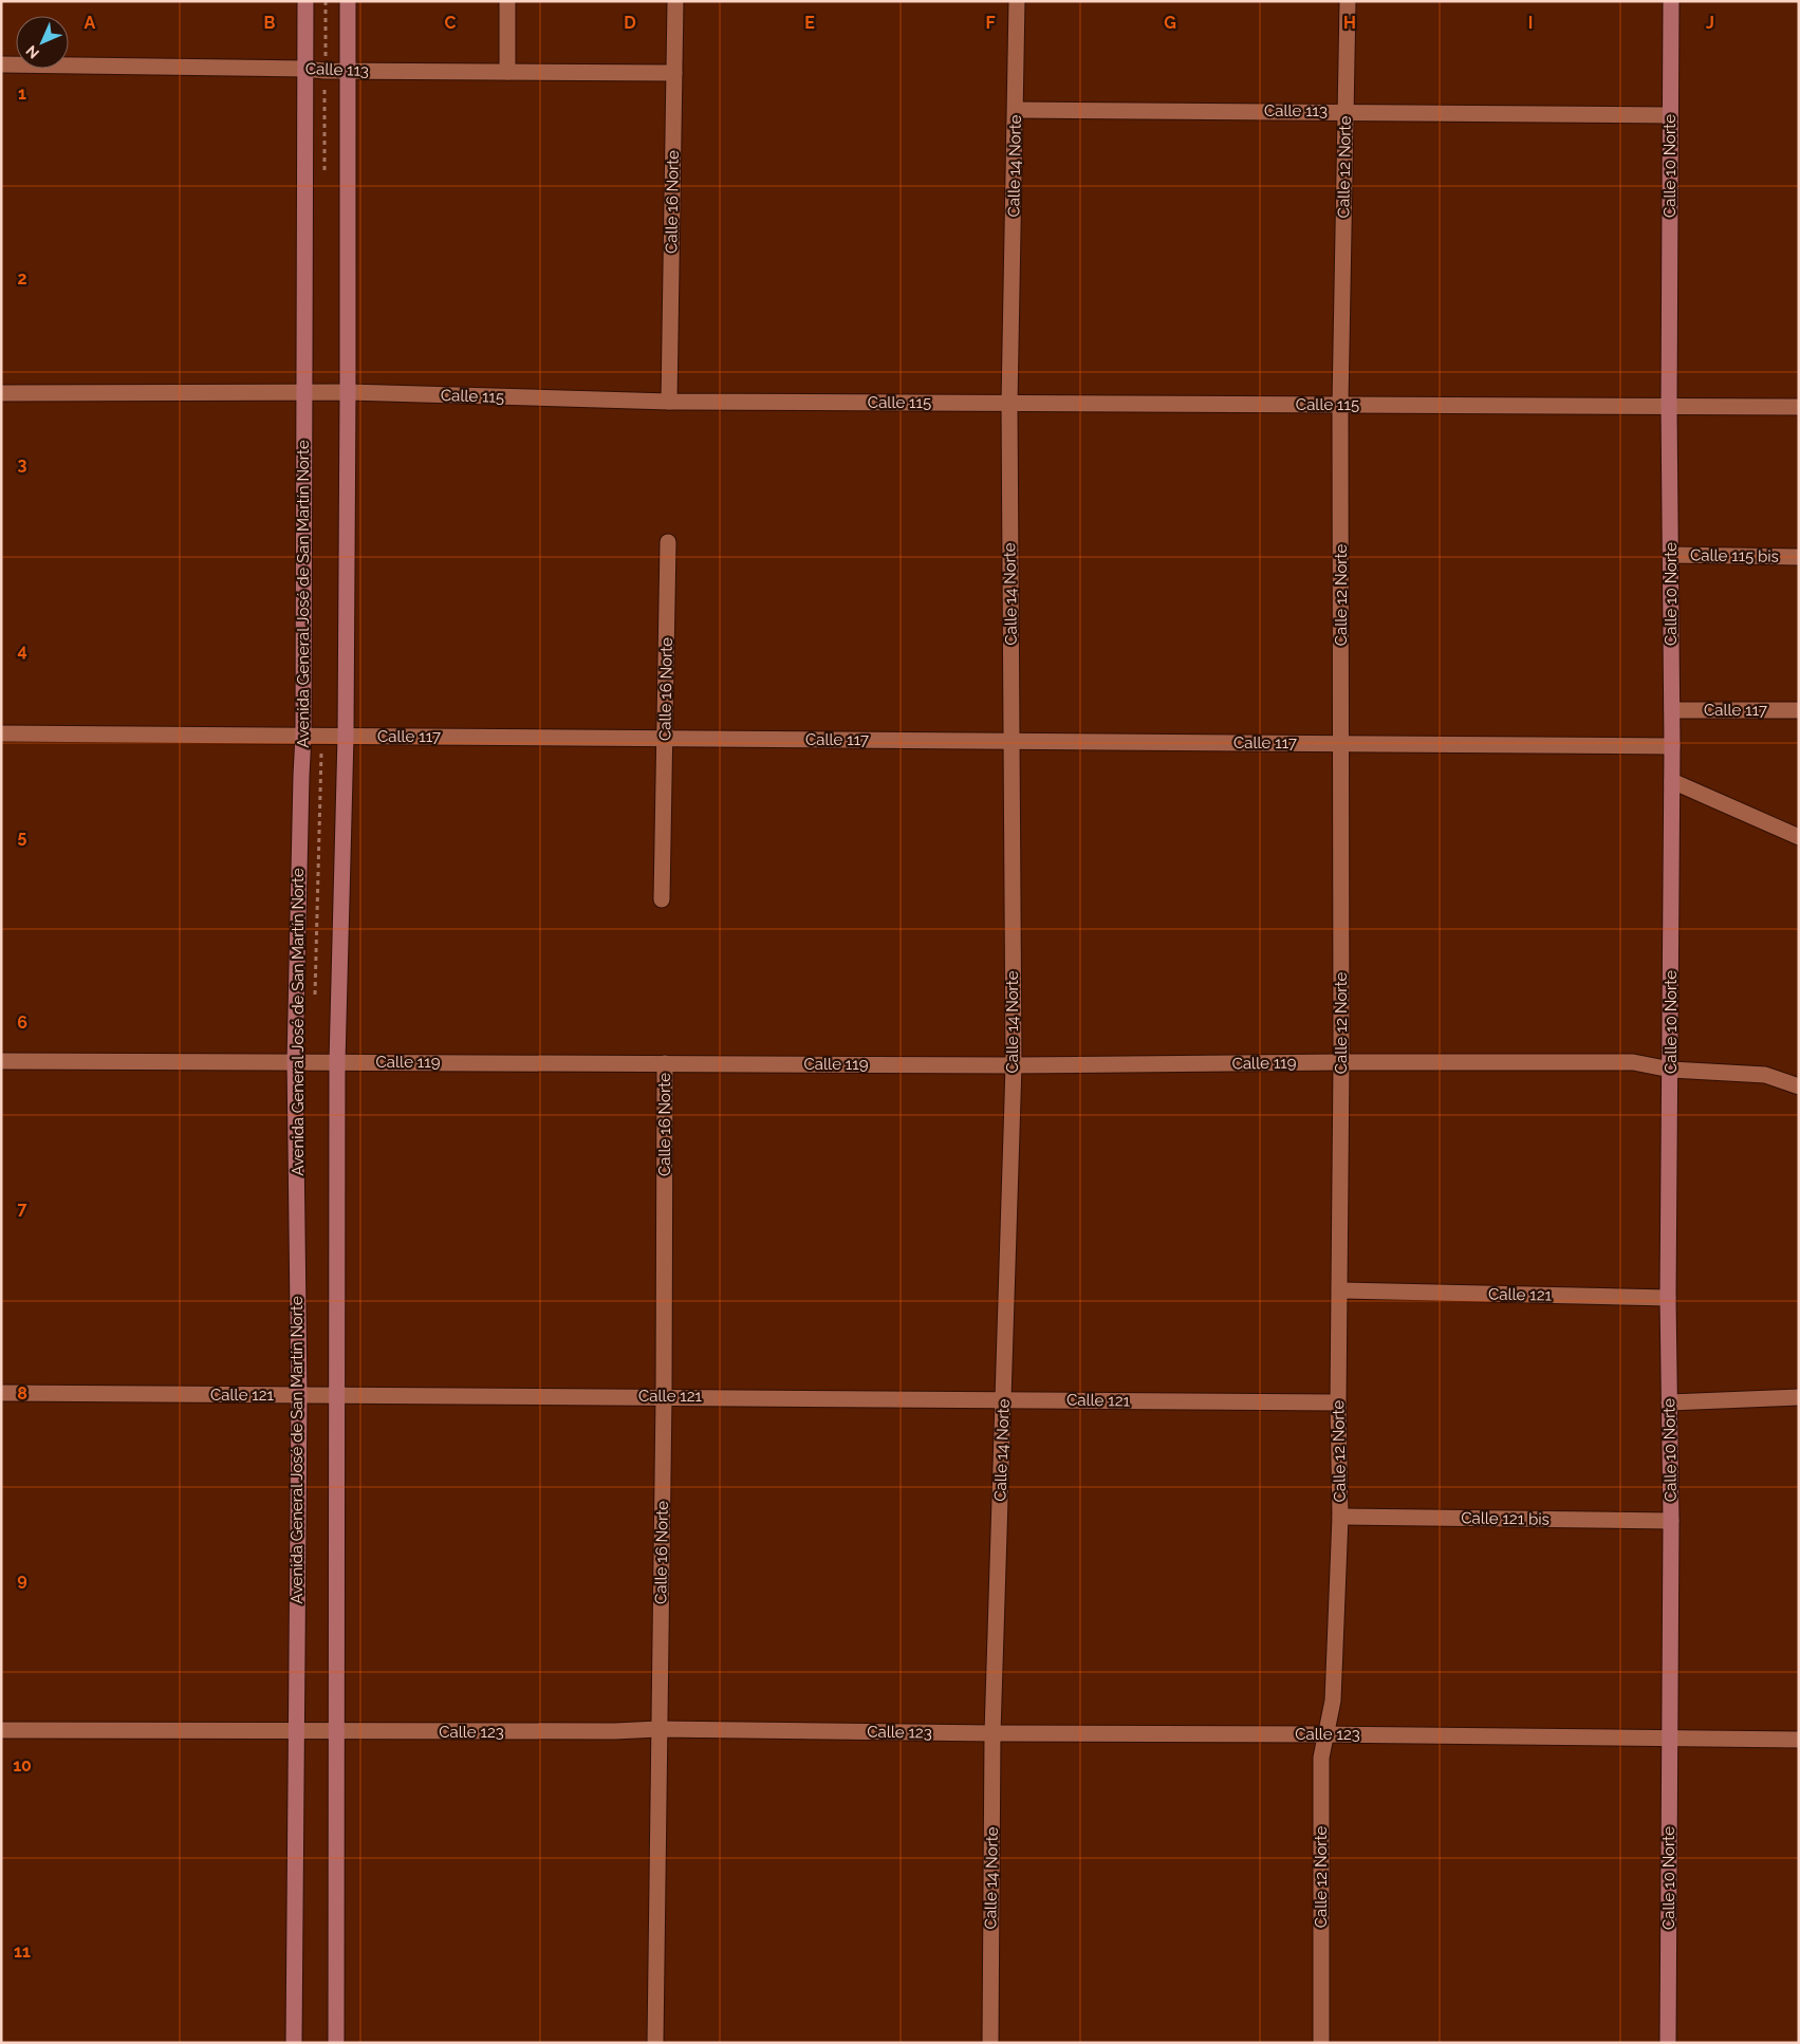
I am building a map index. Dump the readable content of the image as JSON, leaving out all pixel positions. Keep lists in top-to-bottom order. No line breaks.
{"streets":{"main road":["Calle 10 Norte","Avenida General José de San Martín Norte"],"street":["Calle 113","Calle 14 Norte","Calle 12 Norte","Calle 16 Norte","Calle 115","Calle 115 bis","Calle 117","Calle 119","Calle 121","Calle 121 bis","Calle 123"]},"crossings":[["Calle 113","Calle 14 Norte"],["Calle 113","Calle 10 Norte"],["Calle 113","Calle 12 Norte"],["Calle 113","Calle 16 Norte"],["Calle 113","Avenida General José de San Martín Norte"],["Calle 14 Norte","Calle 115"],["Calle 14 Norte","Calle 117"],["Calle 14 Norte","Calle 119"],["Calle 14 Norte","Calle 121"],["Calle 14 Norte","Calle 123"],["Calle 10 Norte","Calle 115"],["Calle 10 Norte","Calle 115 bis"],["Calle 10 Norte","Calle 117"],["Calle 10 Norte","Calle 119"],["Calle 10 Norte","Calle 121"],["Calle 10 Norte","Calle 121 bis"],["Calle 10 Norte","Calle 123"],["Calle 12 Norte","Calle 115"],["Calle 12 Norte","Calle 117"],["Calle 12 Norte","Calle 119"],["Calle 12 Norte","Calle 121"],["Calle 12 Norte","Calle 121 bis"],["Calle 12 Norte","Calle 123"],["Calle 16 Norte","Calle 115"],["Calle 16 Norte","Calle 117"],["Calle 16 Norte","Calle 119"],["Calle 16 Norte","Calle 121"],["Calle 16 Norte","Calle 123"],["Calle 115","Avenida General José de San Martín Norte"],["Avenida General José de San Martín Norte","Calle 117"],["Avenida General José de San Martín Norte","Calle 119"],["Avenida General José de San Martín Norte","Calle 121"],["Avenida General José de San Martín Norte","Calle 123"]],"north":"bottom left","grid":{"columns":["A","B","C","D","E","F","G","H","I","J"],"rows":["1","2","3","4","5","6","7","8","9","10","11"]}}
